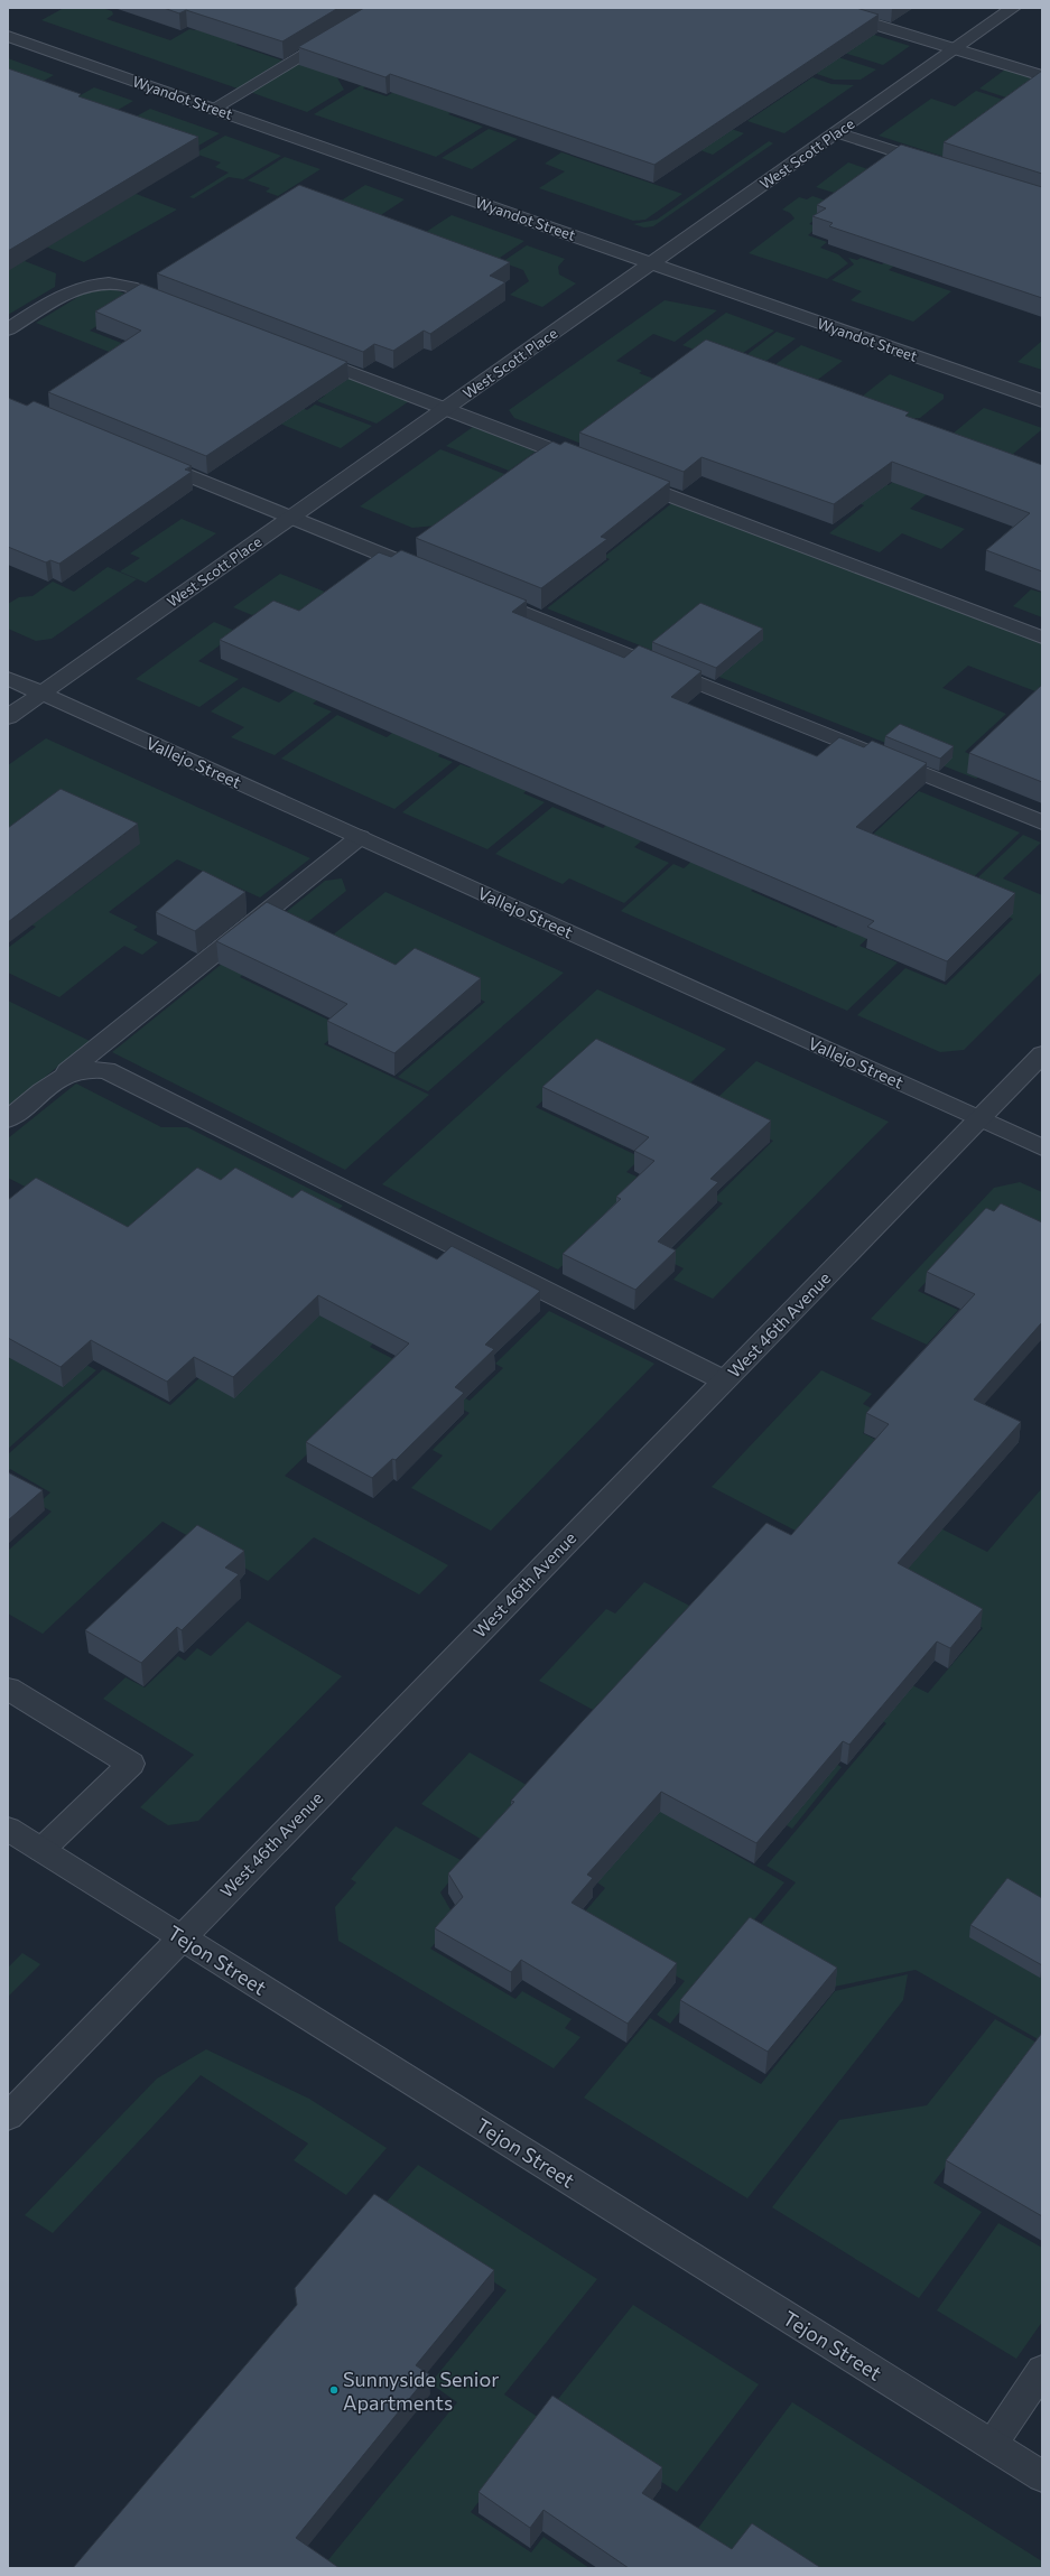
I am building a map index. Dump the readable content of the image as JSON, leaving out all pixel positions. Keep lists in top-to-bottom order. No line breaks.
{"streets":{"street":["Wyandot Street","West Scott Place","Vallejo Street","West 46th Avenue","Tejon Street"]},"crossings":[["Wyandot Street","West Scott Place"],["West Scott Place","Vallejo Street"],["Vallejo Street","West 46th Avenue"],["West 46th Avenue","Tejon Street"]],"places":["Sunnyside Senior Apartments"]}
